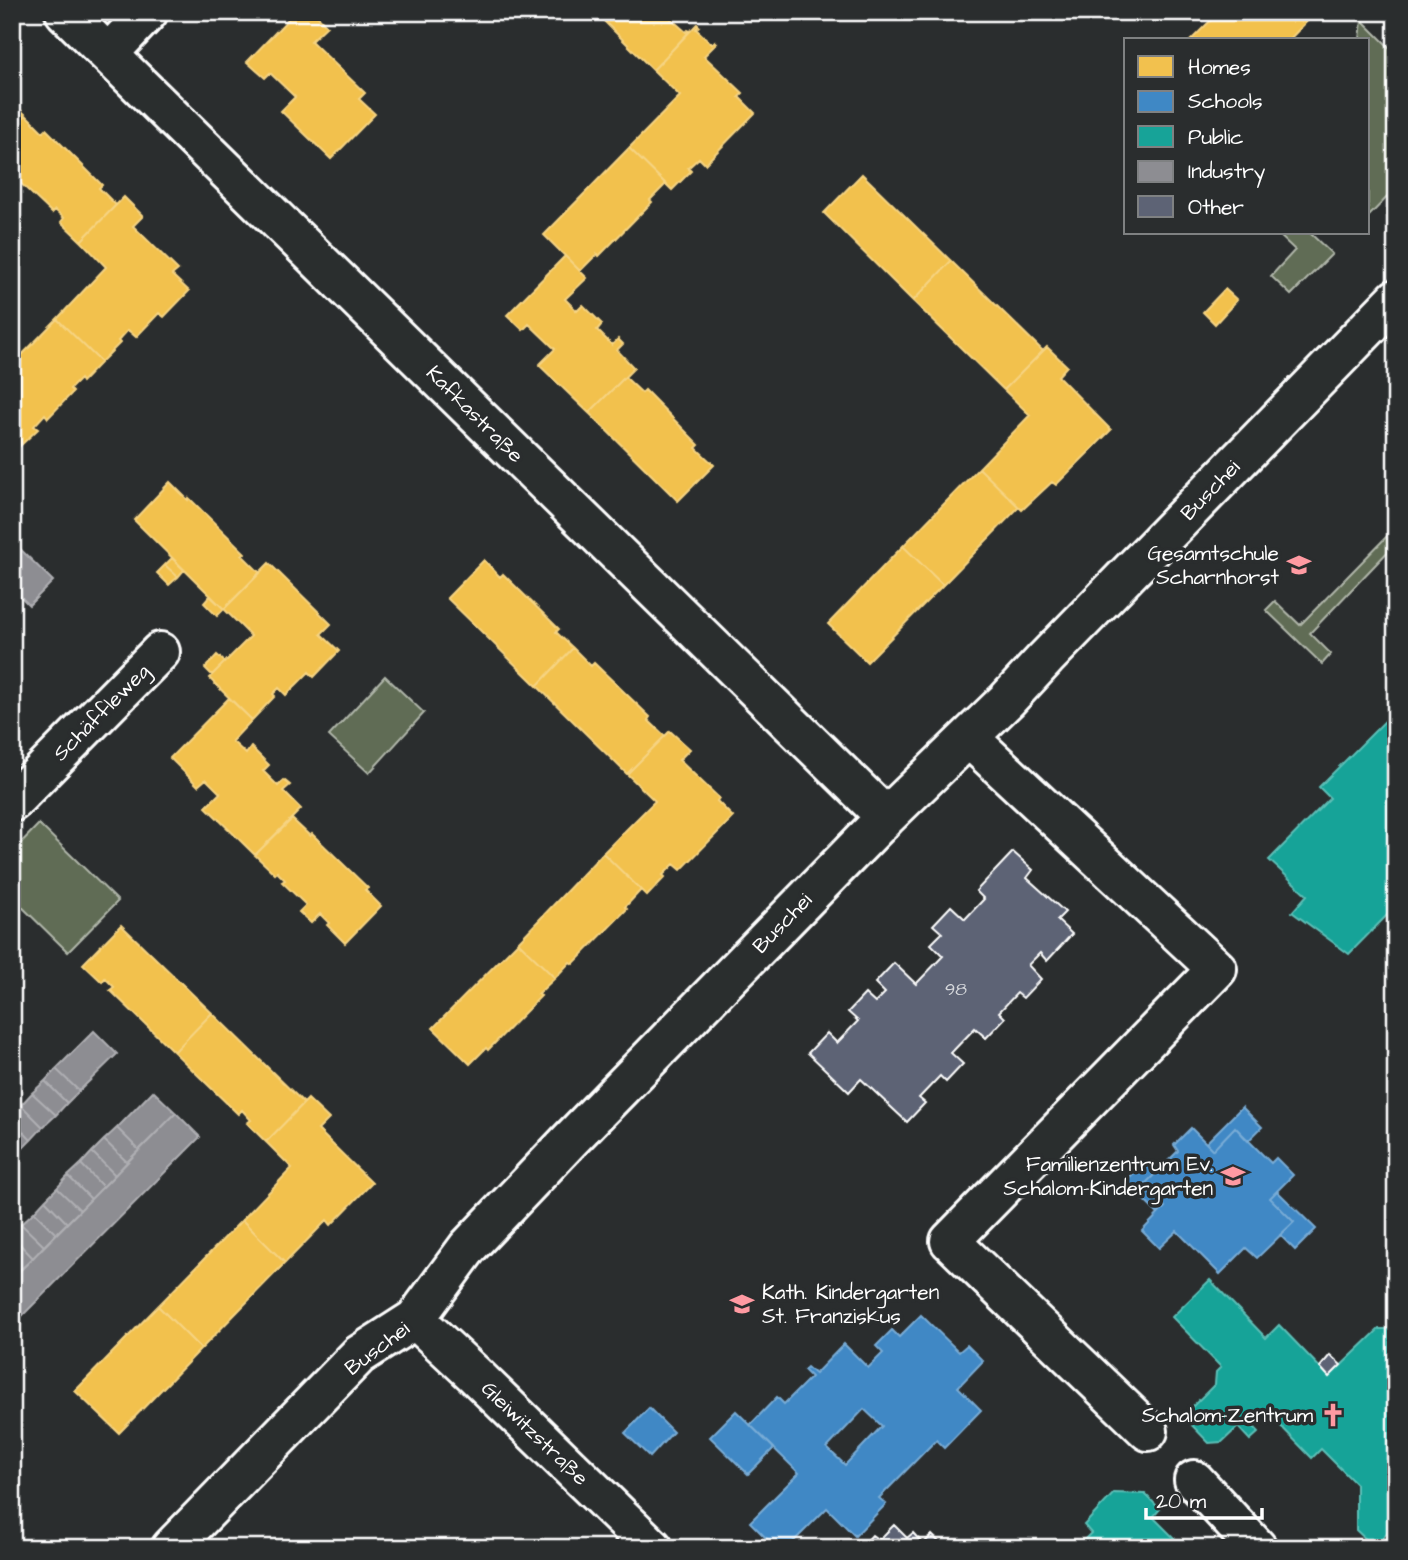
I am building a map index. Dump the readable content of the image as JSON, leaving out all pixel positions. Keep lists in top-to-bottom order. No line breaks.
{"streets":{"street":["Kafkastraße","Buschei","Schäffleweg","Gleiwitzstraße"]},"crossings":[["Kafkastraße","Buschei"],["Buschei","Gleiwitzstraße"]],"places":{"school or university":["Gesamtschule Scharnhorst","Familienzentrum Ev. Schalom-Kindergarten","Kath. Kindergarten St. Franziskus"],"church":["Schalom-Zentrum"]},"house_numbers":["98"],"legend":["Homes","Schools","Public","Industry","Other"],"scale_bar":"20 m"}
